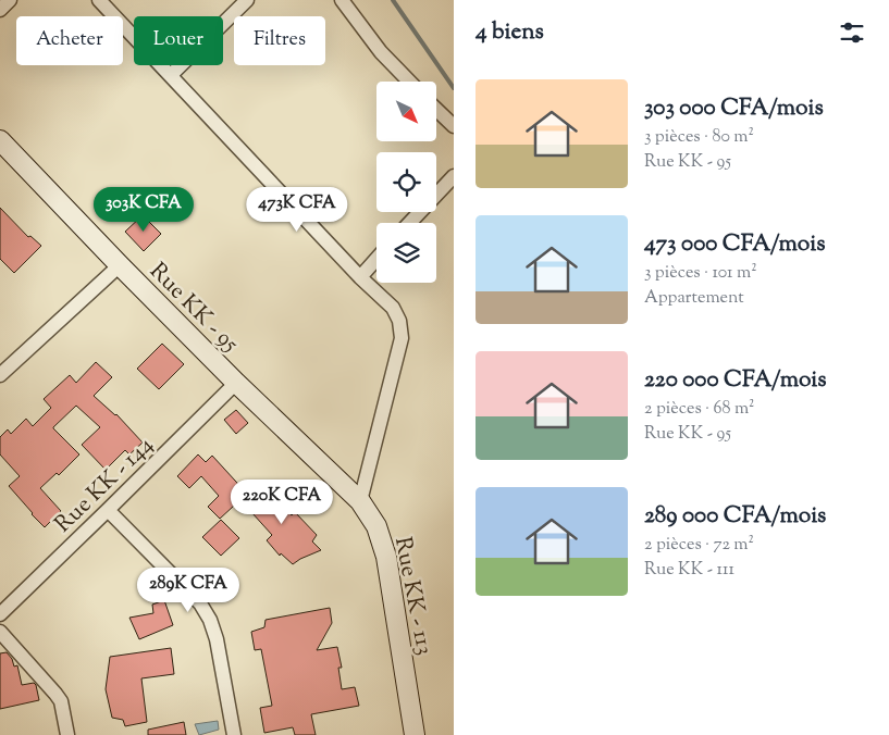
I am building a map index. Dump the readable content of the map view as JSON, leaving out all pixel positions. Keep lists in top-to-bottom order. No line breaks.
{"streets":{"street":["Rue KK - 95","Rue KK - 144","Rue KK - 113"]},"crossings":[["Rue KK - 95","Rue KK - 144"],["Rue KK - 95","Rue KK - 113"]],"north":"bottom right","page":{"heading":"4 biens","chip":["Acheter","Louer","Filtres"],"list":[{"name":"303 000 CFA/mois","note":"3 pièces · 80 m² · Rue KK - 95"},{"name":"473 000 CFA/mois","note":"3 pièces · 101 m² · Appartement"},{"name":"220 000 CFA/mois","note":"2 pièces · 68 m² · Rue KK - 95"},{"name":"289 000 CFA/mois","note":"2 pièces · 72 m² · Rue KK - 111"}],"price":["303K CFA","473K CFA","220K CFA","289K CFA"]}}
